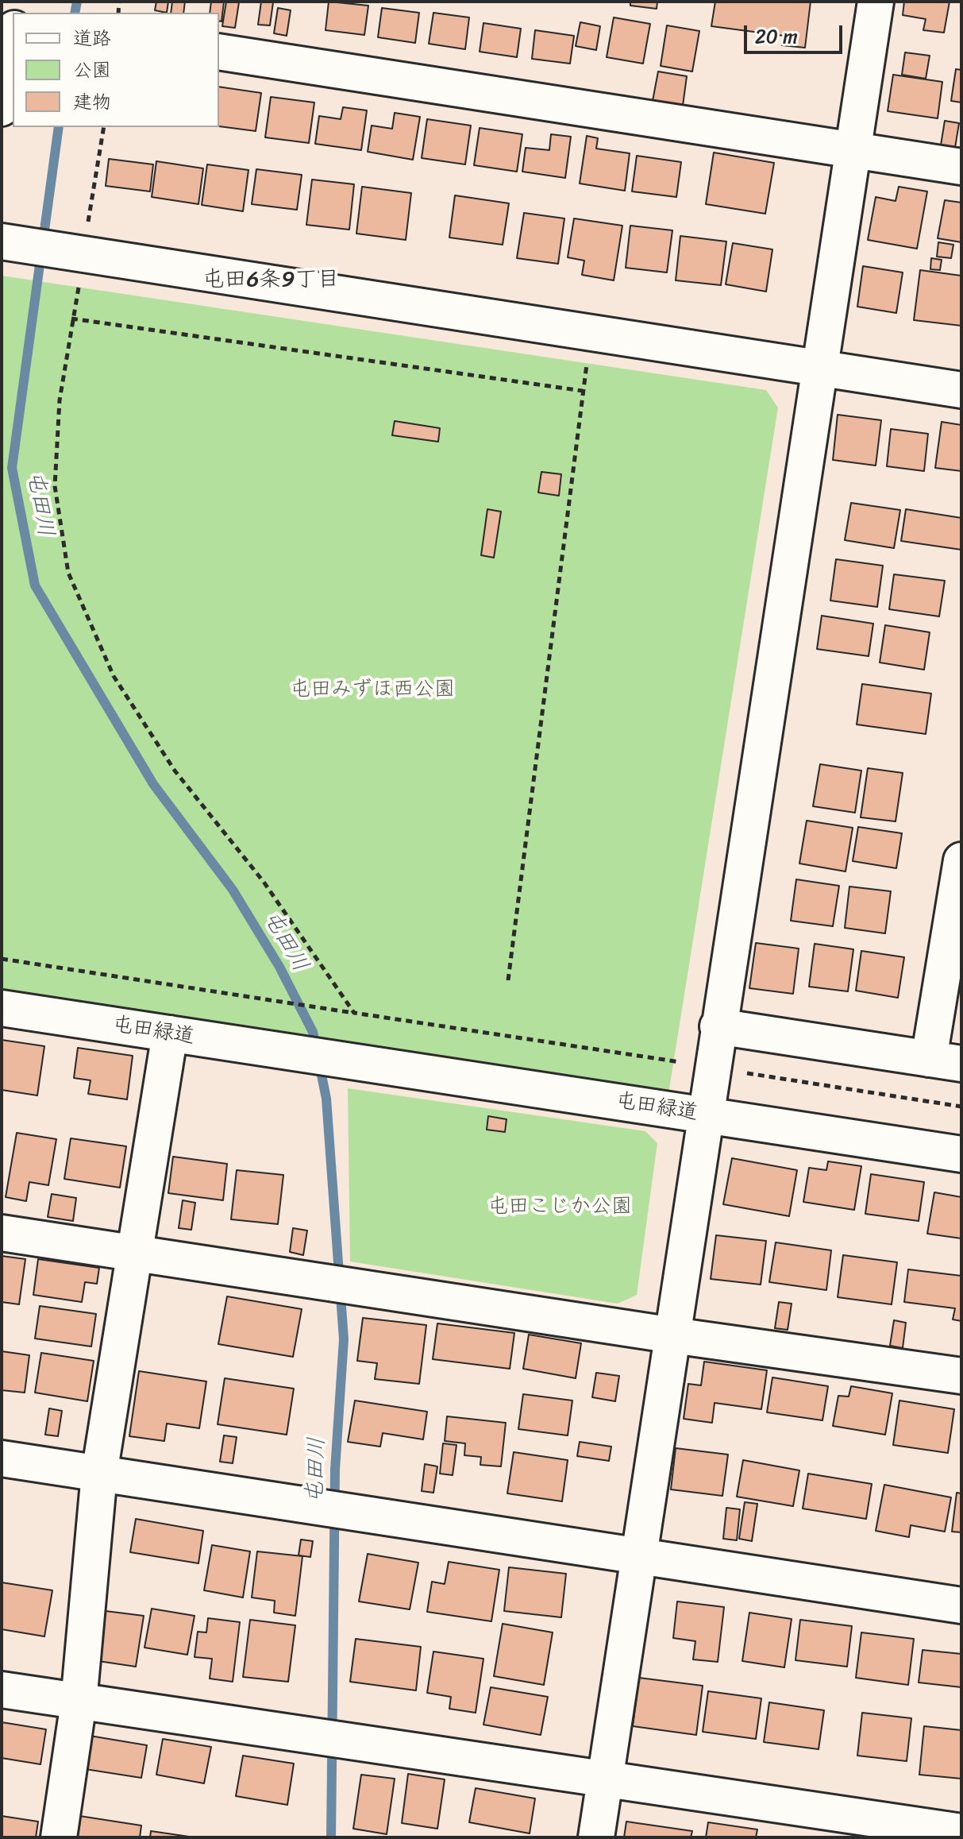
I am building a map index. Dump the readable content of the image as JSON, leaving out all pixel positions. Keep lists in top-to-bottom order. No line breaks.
{"streets":{"street":["屯田緑道"]},"districts":["屯田6条9丁目"],"water":["屯田川"],"parks":["屯田みずほ西公園","屯田こじか公園"],"legend":["道路","公園","建物"],"scale_bar":"20 m"}
